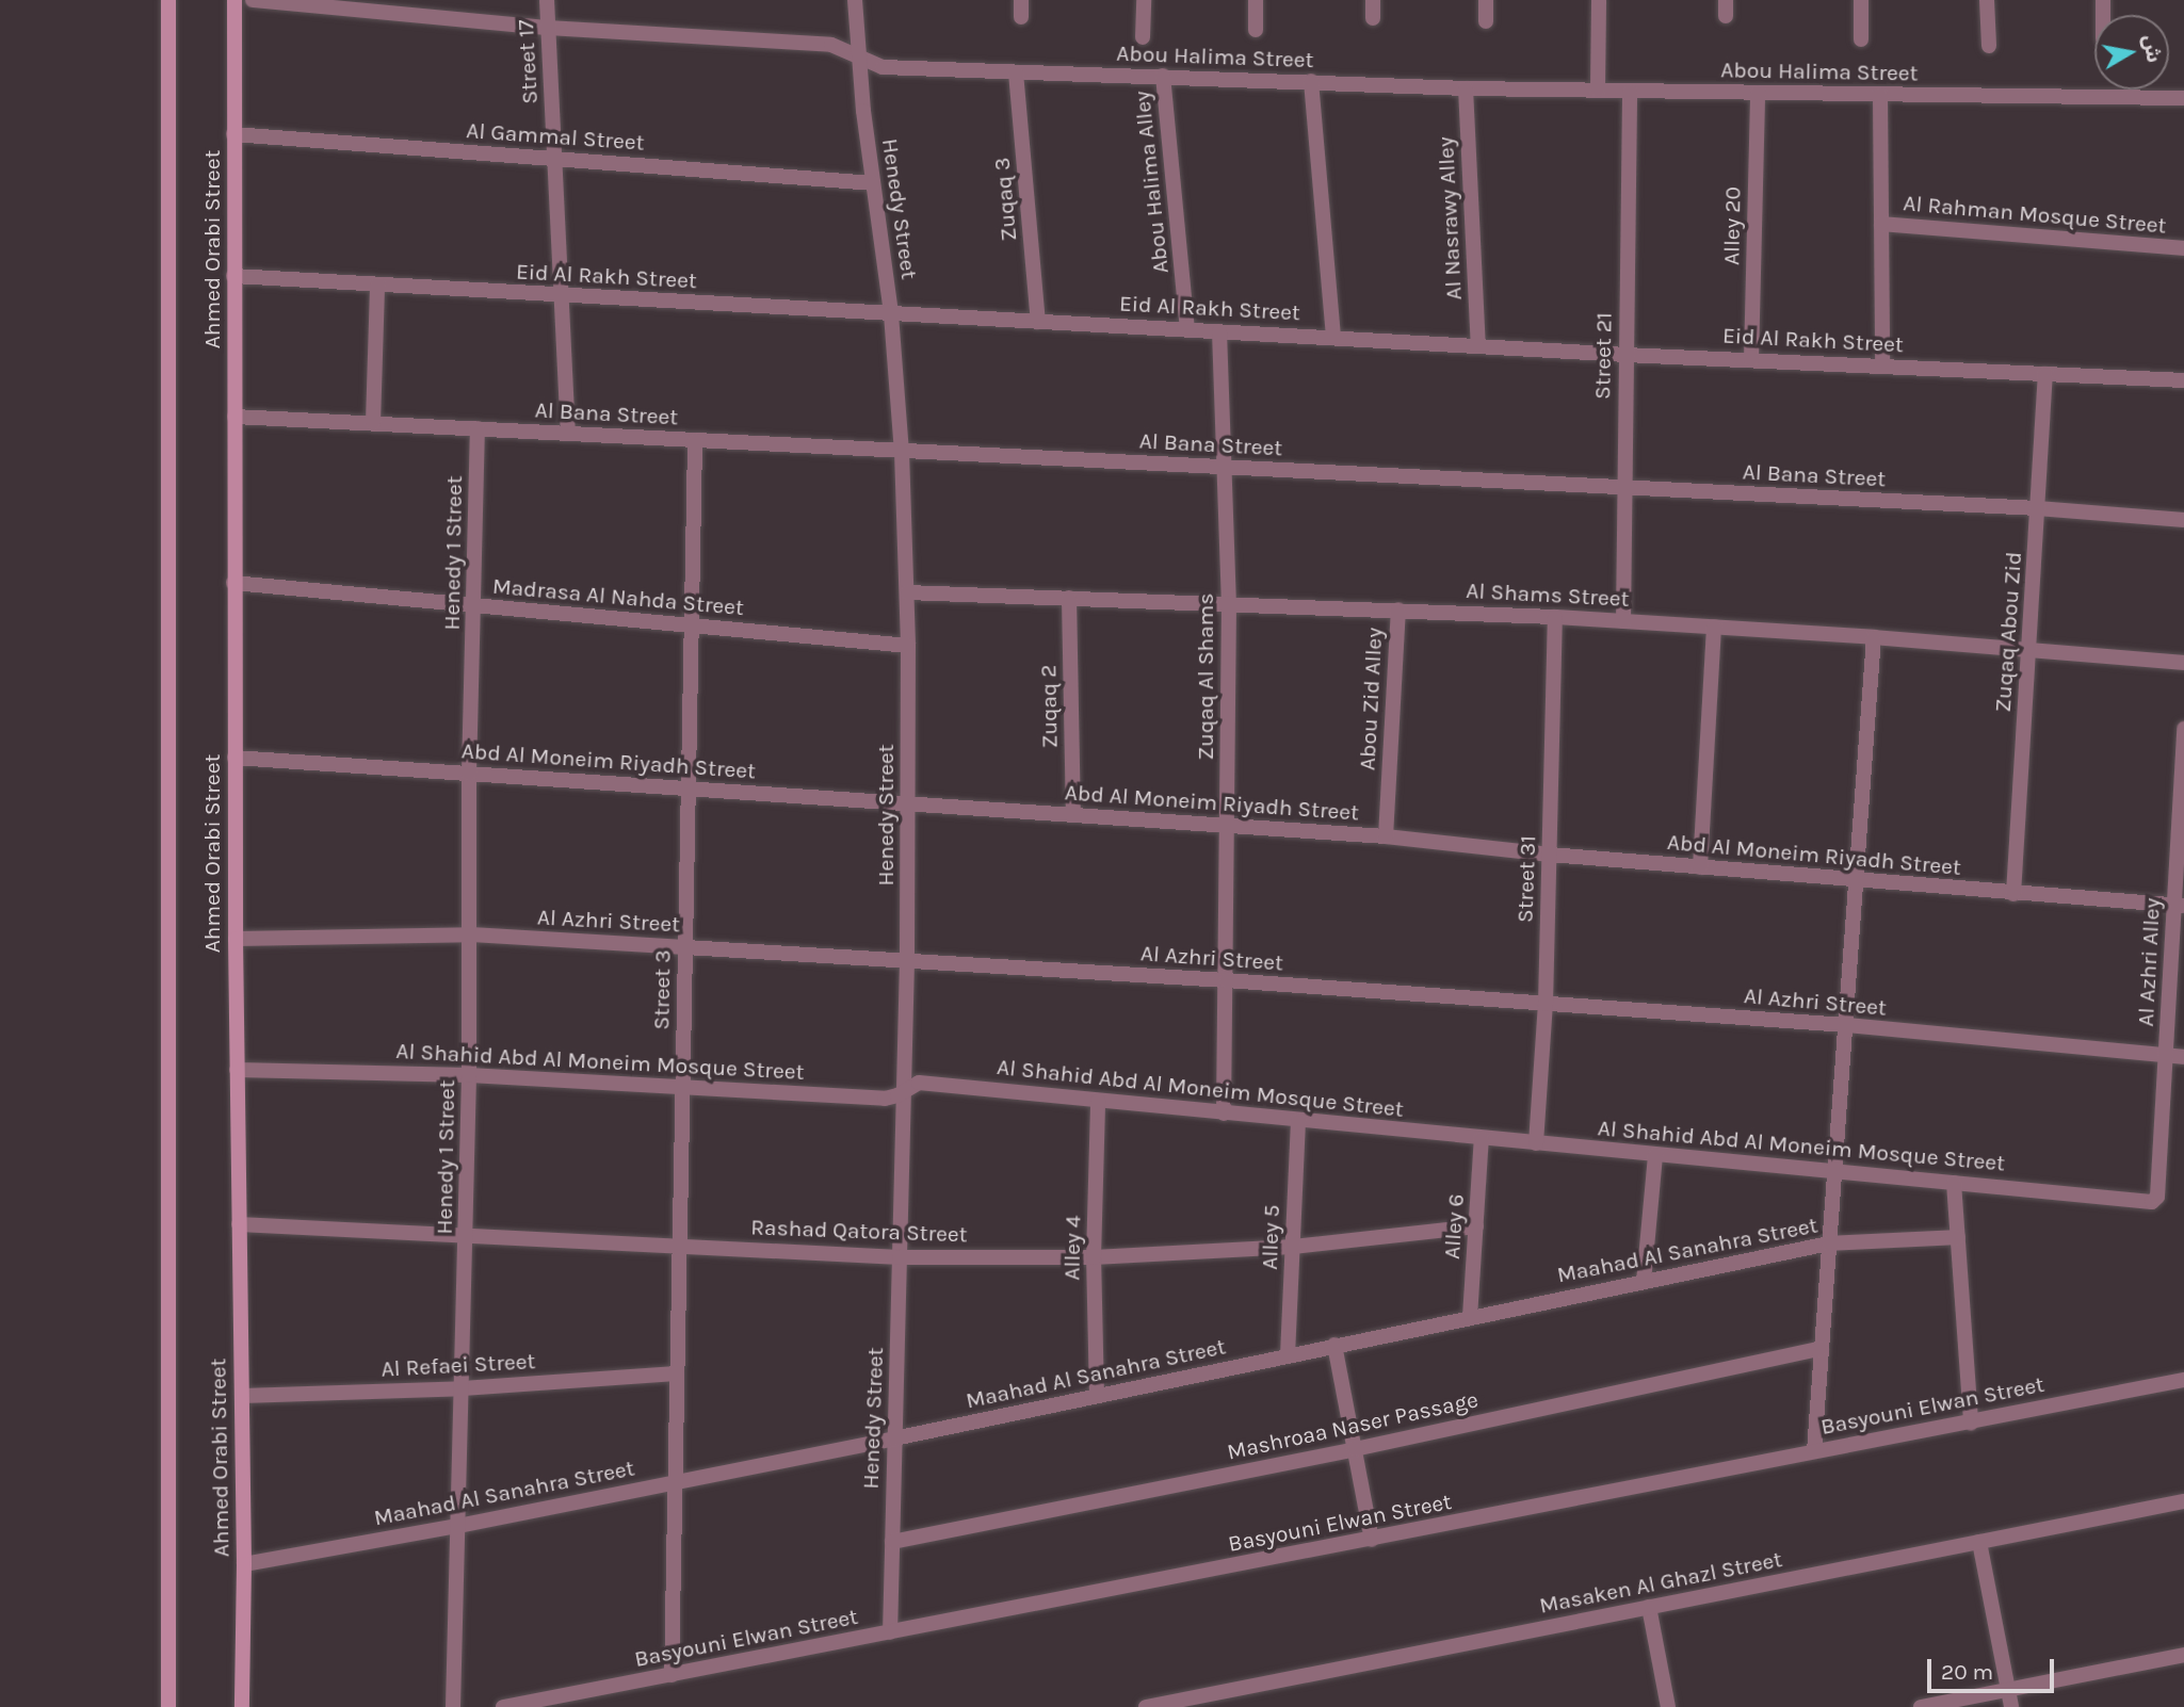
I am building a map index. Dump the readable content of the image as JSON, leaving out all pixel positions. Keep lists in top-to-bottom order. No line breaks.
{"streets":{"main road":["Ahmed Orabi Street"],"street":["Abou Halima Street","Street 17","Al Gammal Street","Abou Halima Alley","Zuqaq 3","Henedy Street","Al Rahman Mosque Street","Al Nasrawy Alley","Alley 20","Eid Al Rakh Street","Street 21","Al Bana Street","Henedy 1 Street","Al Shams Street","Madrasa Al Nahda Street","Zuqaq Abou Zid","Zuqaq Al Shams","Abou Zid Alley","Zuqaq 2","Abd Al Moneim Riyadh Street","Street 31","Al Azhri Street","Al Azhri Alley","Street 3","Al Shahid Abd Al Moneim Mosque Street","Alley 6","Rashad Qatora Street","Alley 5","Alley 4","Maahad Al Sanahra Street","Al Refaei Street","Basyouni Elwan Street","Mashroaa Naser Passage","Masaken Al Ghazl Street"]},"crossings":[["Abou Halima Street","Street 17"],["Abou Halima Street","Abou Halima Alley"],["Abou Halima Street","Zuqaq 3"],["Abou Halima Street","Henedy Street"],["Abou Halima Street","Al Nasrawy Alley"],["Abou Halima Street","Alley 20"],["Abou Halima Street","Street 21"],["Street 17","Al Gammal Street"],["Street 17","Eid Al Rakh Street"],["Street 17","Al Bana Street"],["Al Gammal Street","Henedy Street"],["Al Gammal Street","Ahmed Orabi Street"],["Abou Halima Alley","Eid Al Rakh Street"],["Zuqaq 3","Eid Al Rakh Street"],["Henedy Street","Eid Al Rakh Street"],["Henedy Street","Al Bana Street"],["Henedy Street","Al Shams Street"],["Henedy Street","Madrasa Al Nahda Street"],["Henedy Street","Abd Al Moneim Riyadh Street"],["Henedy Street","Al Azhri Street"],["Henedy Street","Al Shahid Abd Al Moneim Mosque Street"],["Henedy Street","Rashad Qatora Street"],["Henedy Street","Maahad Al Sanahra Street"],["Henedy Street","Basyouni Elwan Street"],["Henedy Street","Mashroaa Naser Passage"],["Al Nasrawy Alley","Eid Al Rakh Street"],["Alley 20","Eid Al Rakh Street"],["Ahmed Orabi Street","Eid Al Rakh Street"],["Ahmed Orabi Street","Al Bana Street"],["Ahmed Orabi Street","Madrasa Al Nahda Street"],["Ahmed Orabi Street","Abd Al Moneim Riyadh Street"],["Ahmed Orabi Street","Al Azhri Street"],["Ahmed Orabi Street","Al Shahid Abd Al Moneim Mosque Street"],["Ahmed Orabi Street","Rashad Qatora Street"],["Ahmed Orabi Street","Maahad Al Sanahra Street"],["Ahmed Orabi Street","Al Refaei Street"],["Eid Al Rakh Street","Street 21"],["Eid Al Rakh Street","Zuqaq Abou Zid"],["Eid Al Rakh Street","Zuqaq Al Shams"],["Street 21","Al Bana Street"],["Street 21","Al Shams Street"],["Al Bana Street","Henedy 1 Street"],["Al Bana Street","Zuqaq Abou Zid"],["Al Bana Street","Zuqaq Al Shams"],["Al Bana Street","Street 3"],["Henedy 1 Street","Madrasa Al Nahda Street"],["Henedy 1 Street","Abd Al Moneim Riyadh Street"],["Henedy 1 Street","Al Azhri Street"],["Henedy 1 Street","Al Shahid Abd Al Moneim Mosque Street"],["Henedy 1 Street","Rashad Qatora Street"],["Henedy 1 Street","Maahad Al Sanahra Street"],["Henedy 1 Street","Al Refaei Street"],["Al Shams Street","Zuqaq Abou Zid"],["Al Shams Street","Zuqaq Al Shams"],["Al Shams Street","Abou Zid Alley"],["Al Shams Street","Zuqaq 2"],["Al Shams Street","Street 31"],["Madrasa Al Nahda Street","Street 3"],["Zuqaq Abou Zid","Abd Al Moneim Riyadh Street"],["Zuqaq Al Shams","Abd Al Moneim Riyadh Street"],["Zuqaq Al Shams","Al Azhri Street"],["Zuqaq Al Shams","Al Shahid Abd Al Moneim Mosque Street"],["Abou Zid Alley","Abd Al Moneim Riyadh Street"],["Zuqaq 2","Abd Al Moneim Riyadh Street"],["Abd Al Moneim Riyadh Street","Street 31"],["Abd Al Moneim Riyadh Street","Al Azhri Alley"],["Abd Al Moneim Riyadh Street","Street 3"],["Street 31","Al Azhri Street"],["Street 31","Al Shahid Abd Al Moneim Mosque Street"],["Al Azhri Street","Al Azhri Alley"],["Al Azhri Street","Street 3"],["Al Azhri Alley","Al Shahid Abd Al Moneim Mosque Street"],["Street 3","Al Shahid Abd Al Moneim Mosque Street"],["Street 3","Rashad Qatora Street"],["Street 3","Maahad Al Sanahra Street"],["Street 3","Al Refaei Street"],["Street 3","Basyouni Elwan Street"],["Al Shahid Abd Al Moneim Mosque Street","Alley 6"],["Al Shahid Abd Al Moneim Mosque Street","Alley 5"],["Al Shahid Abd Al Moneim Mosque Street","Alley 4"],["Alley 6","Rashad Qatora Street"],["Alley 6","Maahad Al Sanahra Street"],["Rashad Qatora Street","Alley 5"],["Rashad Qatora Street","Alley 4"],["Alley 5","Maahad Al Sanahra Street"],["Alley 4","Maahad Al Sanahra Street"]],"scale_bar":"20 m","north":"right"}
